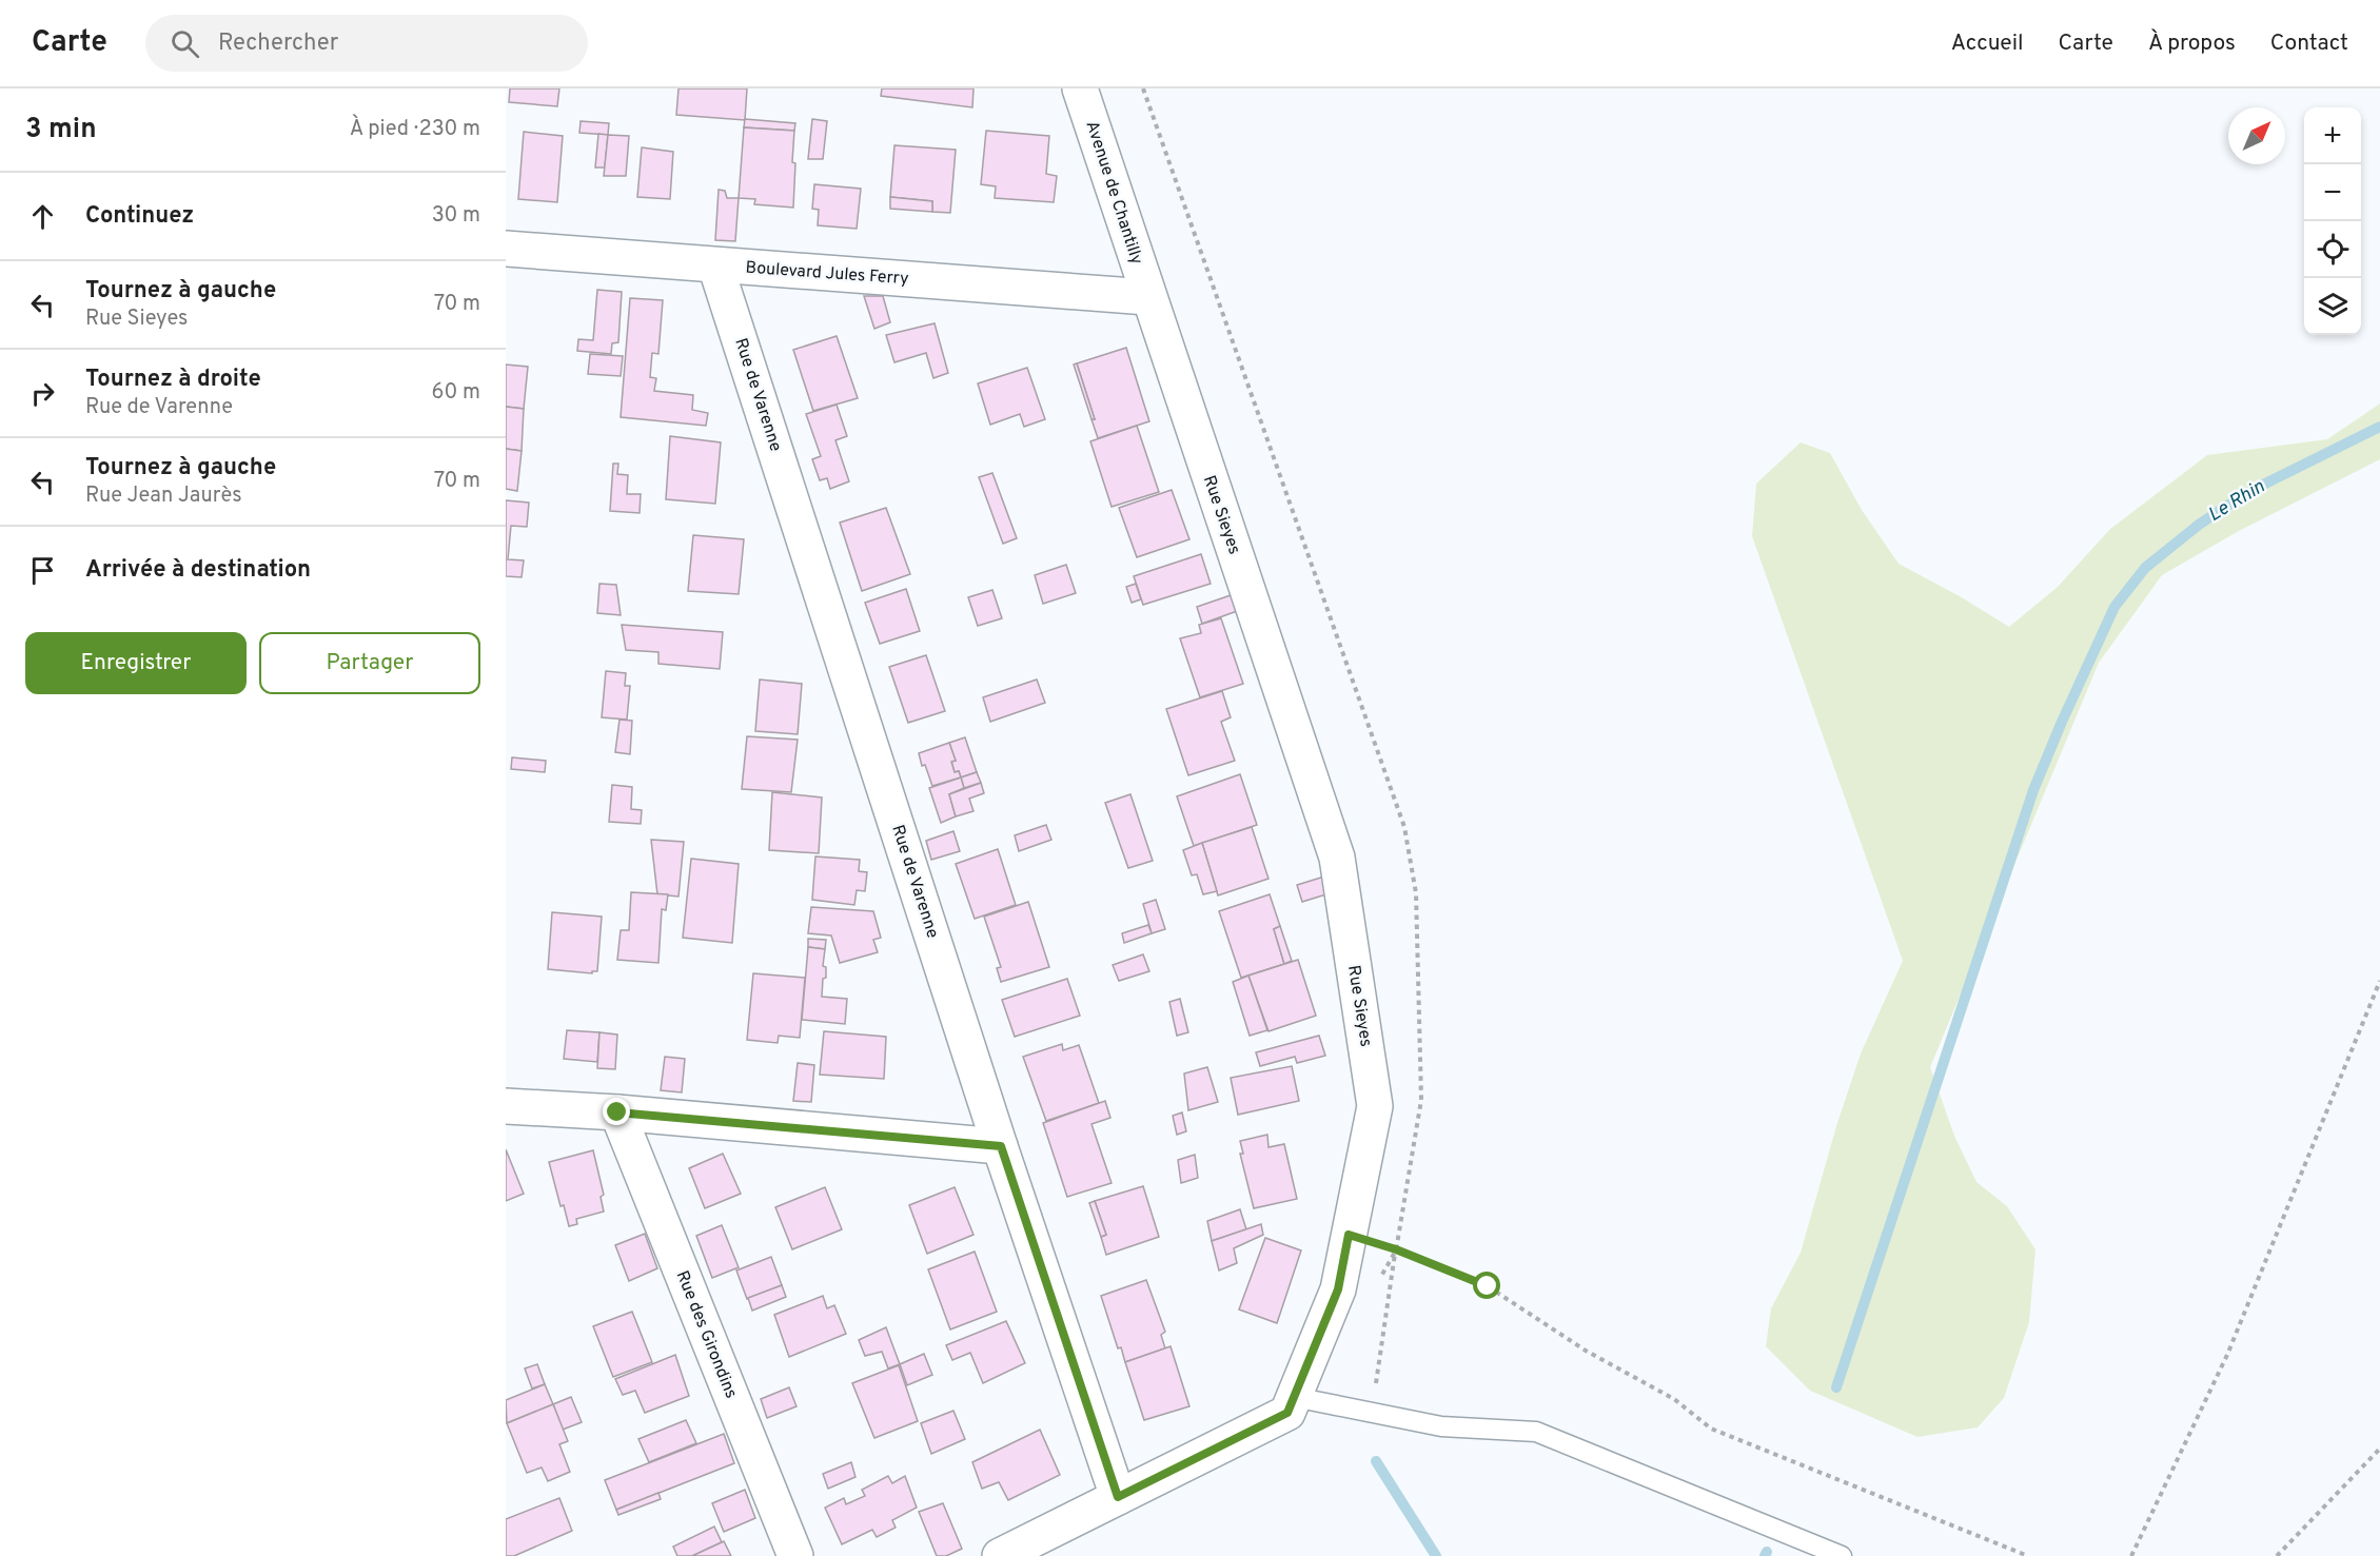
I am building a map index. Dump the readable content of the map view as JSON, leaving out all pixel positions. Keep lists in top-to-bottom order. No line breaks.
{"streets":{"street":["Avenue de Chantilly","Boulevard Jules Ferry","Rue de Varenne","Rue Sieyes","Rue des Girondins"]},"crossings":[["Avenue de Chantilly","Boulevard Jules Ferry"],["Avenue de Chantilly","Rue Sieyes"],["Boulevard Jules Ferry","Rue de Varenne"],["Boulevard Jules Ferry","Rue Sieyes"],["Rue de Varenne","Rue Sieyes"]],"water":["Le Rhin"],"north":"top right","page":{"header":"Carte","search":"Rechercher","nav":["Accueil","Carte","À propos","Contact"],"heading":["3 min","À pied · 230 m"],"map_buttons":["+","−"],"list":[["Continuez","30 m"],["Tournez à gauche","Rue Sieyes","70 m"],["Tournez à droite","Rue de Varenne","60 m"],["Tournez à gauche","Rue Jean Jaurès","70 m"],"Arrivée à destination"],"buttons":["Enregistrer","Partager"]}}
